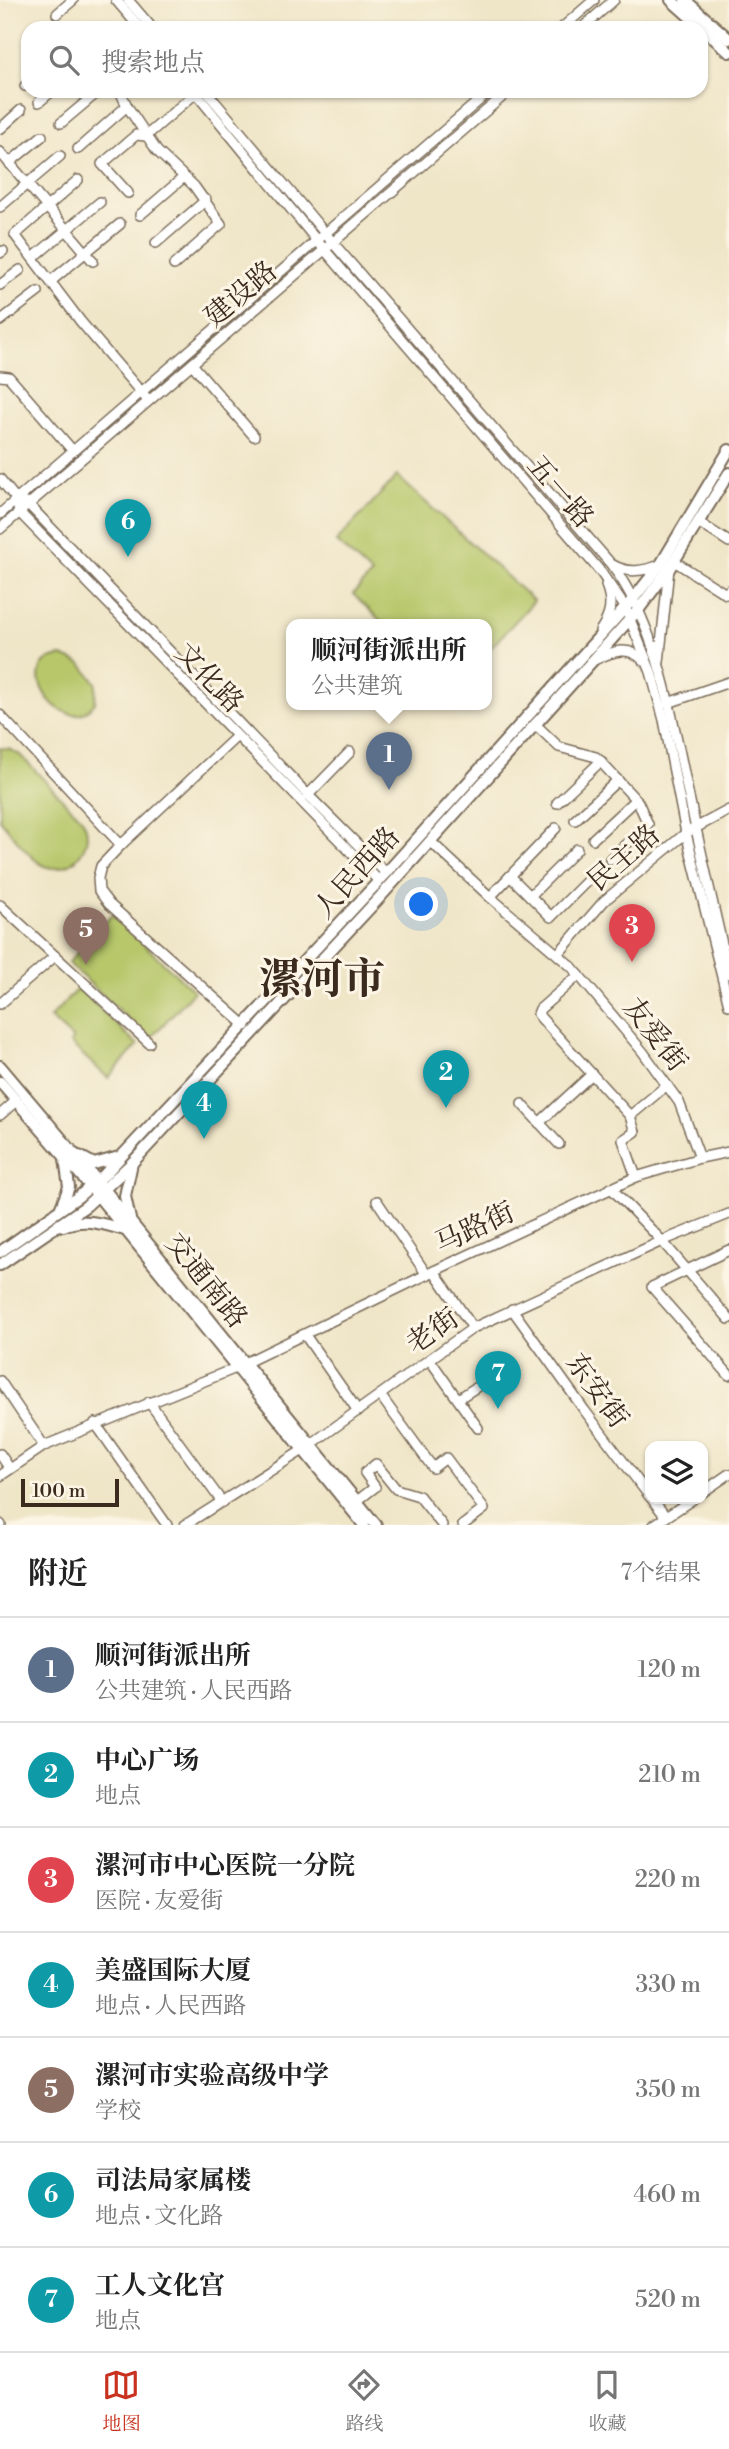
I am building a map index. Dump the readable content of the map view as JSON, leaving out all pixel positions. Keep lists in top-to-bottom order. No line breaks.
{"streets":{"main road":["人民西路","交通南路"],"street":["建设路","五一路","文化路","民主路","友爱街","马路街","老街","东安街"]},"crossings":[["建设路","五一路"],["建设路","文化路"],["五一路","民主路"],["五一路","人民西路"],["文化路","人民西路"],["民主路","友爱街"],["人民西路","友爱街"],["人民西路","交通南路"],["友爱街","马路街"],["马路街","交通南路"],["交通南路","老街"],["老街","东安街"]],"districts":["漯河市"],"scale_bar":"100 m","page":{"search":"搜索地点","pins":["6","1","3","5","2","4","7"],"popup":["顺河街派出所","公共建筑"],"scale":"100 m","heading":["附近","7个结果"],"list":[{"mark":"1","name":"顺河街派出所","note":"公共建筑 · 人民西路","value":"120 m"},{"mark":"2","name":"中心广场","note":"地点","value":"210 m"},{"mark":"3","name":"漯河市中心医院一分院","note":"医院 · 友爱街","value":"220 m"},{"mark":"4","name":"美盛国际大厦","note":"地点 · 人民西路","value":"330 m"},{"mark":"5","name":"漯河市实验高级中学","note":"学校","value":"350 m"},{"mark":"6","name":"司法局家属楼","note":"地点 · 文化路","value":"460 m"},{"mark":"7","name":"工人文化宫","note":"地点","value":"520 m"}],"nav":["地图","路线","收藏"]}}
